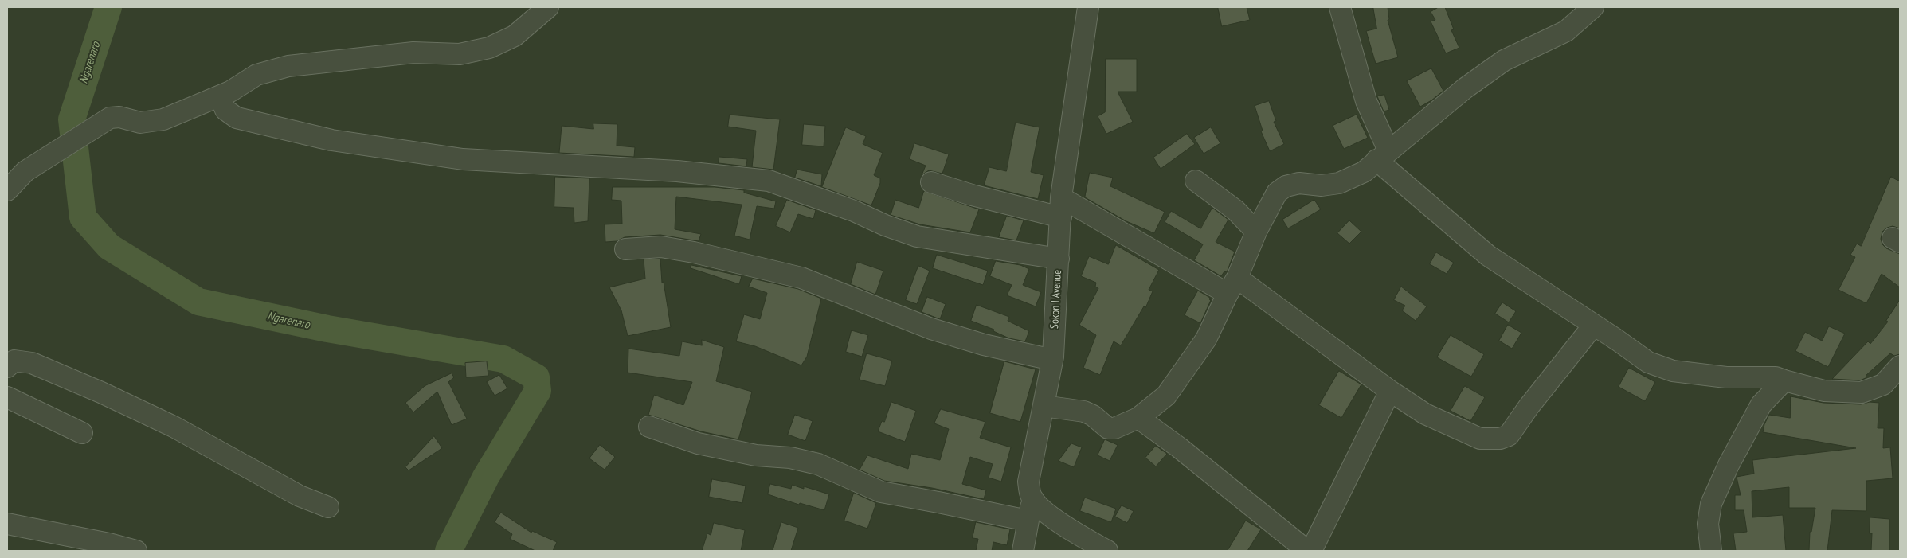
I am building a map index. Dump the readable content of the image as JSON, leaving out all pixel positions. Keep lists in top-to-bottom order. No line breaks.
{"streets":{"street":["Sokon I Avenue"]},"water":["Ngarenaro"]}
